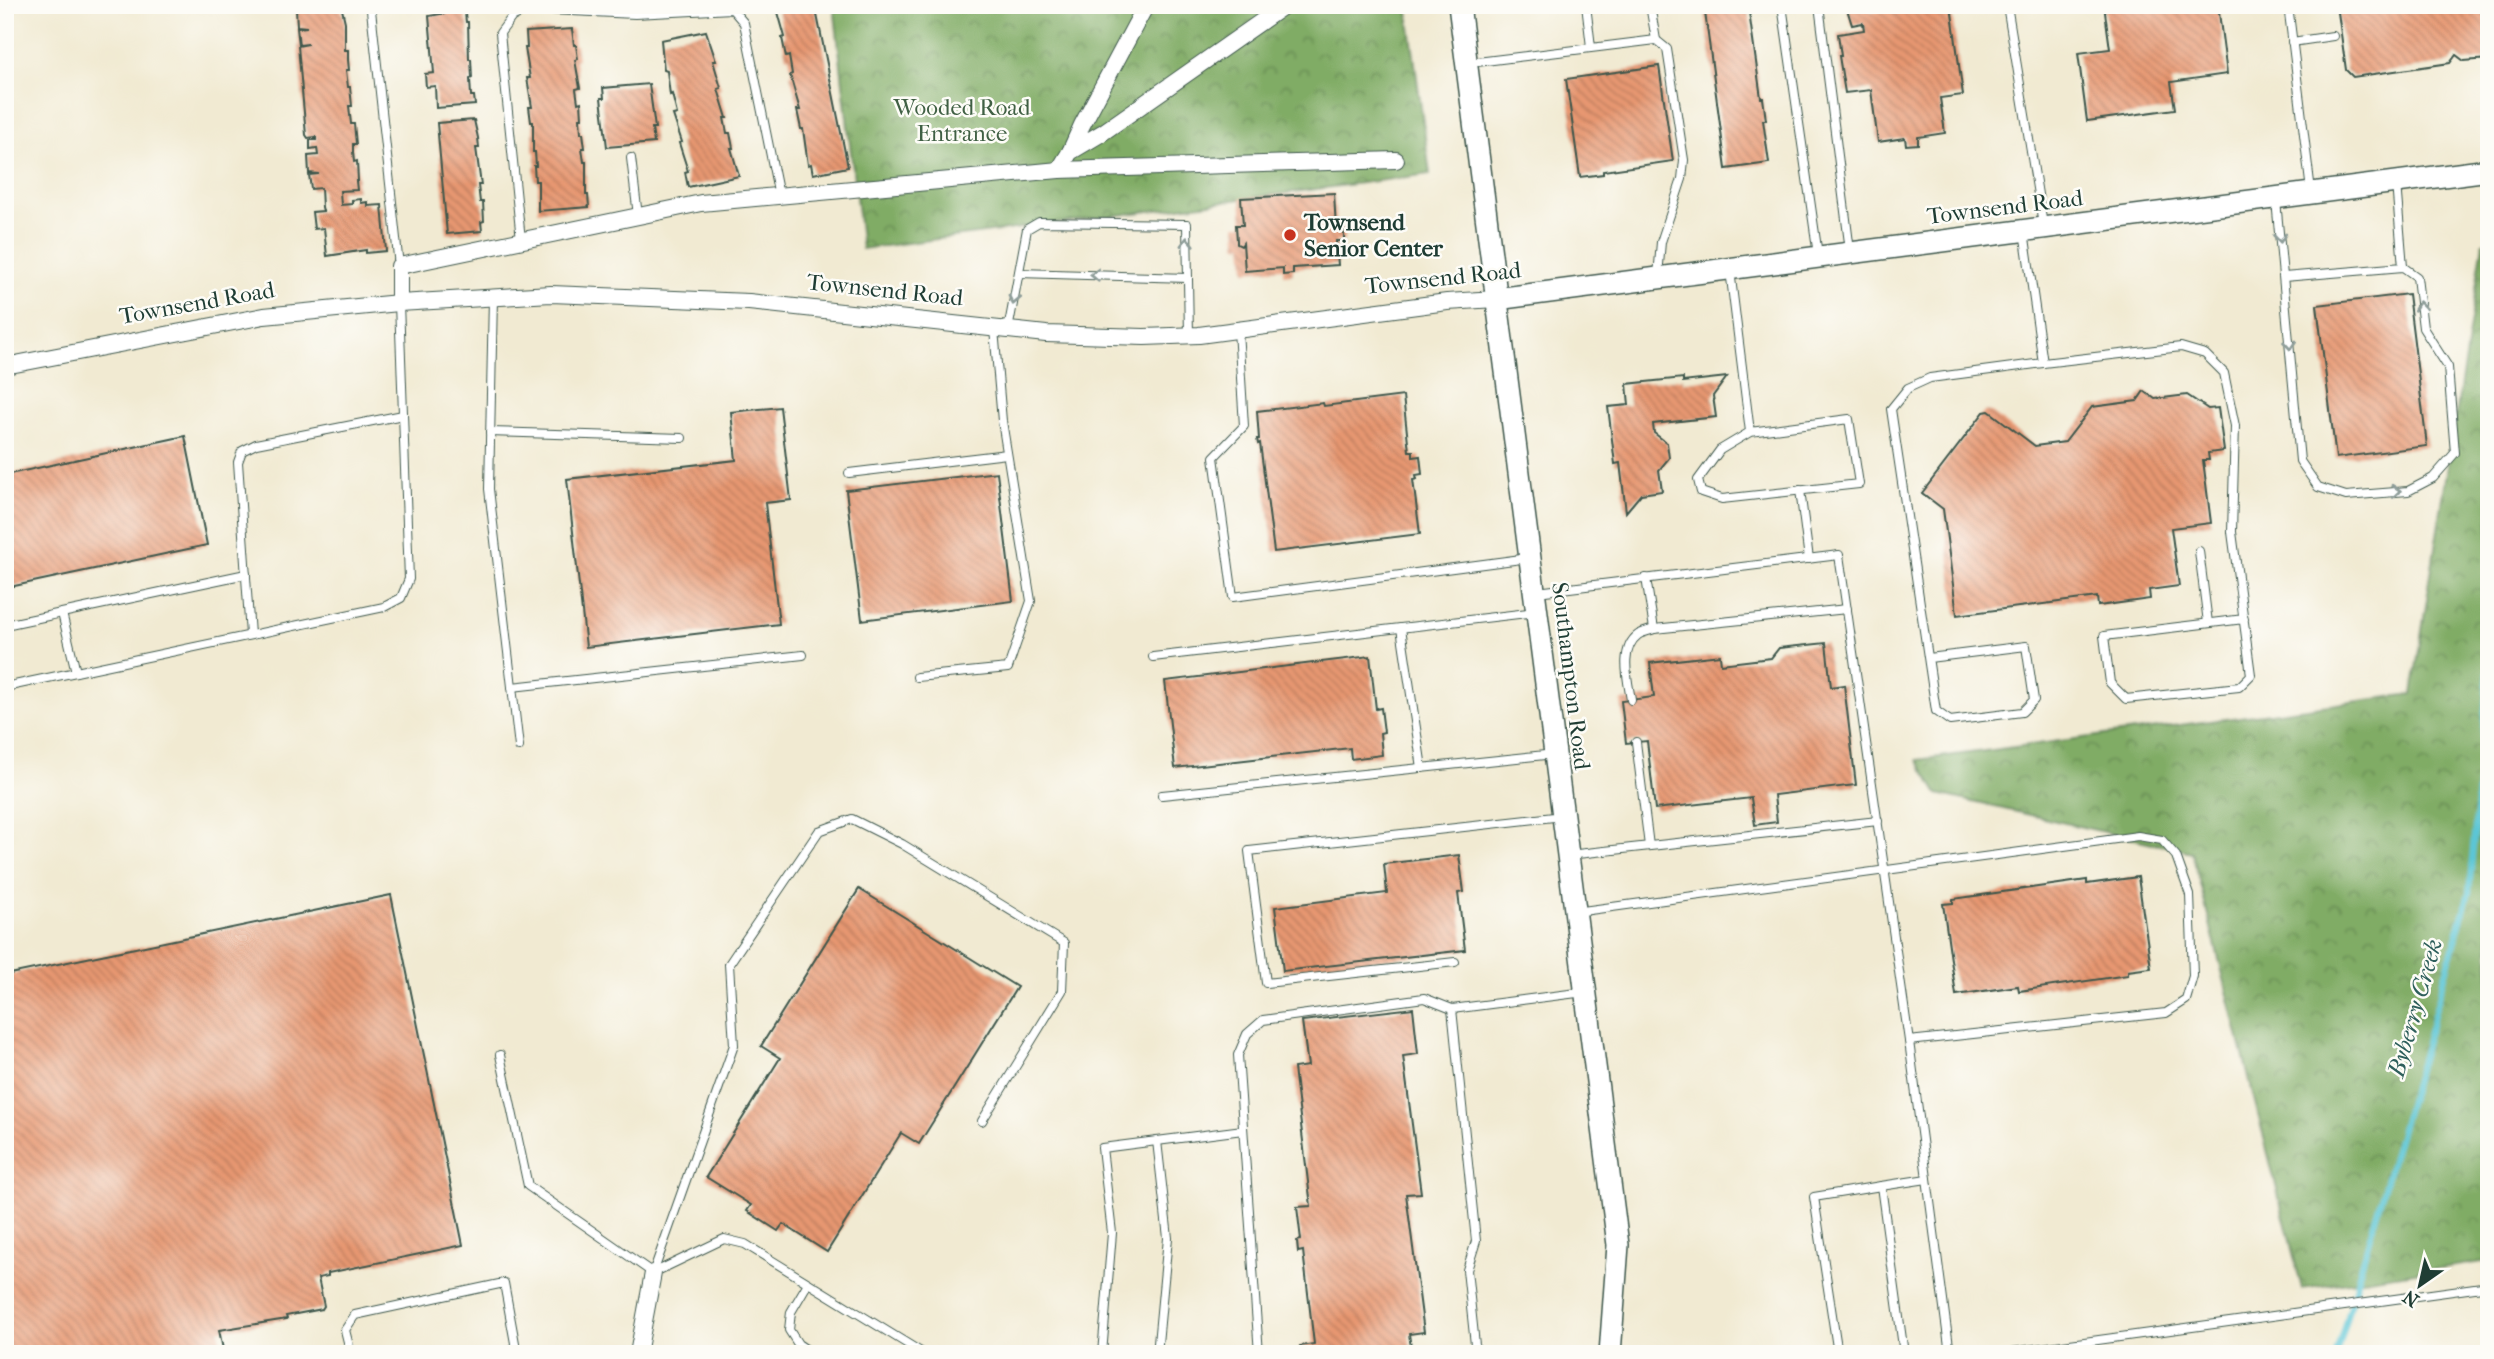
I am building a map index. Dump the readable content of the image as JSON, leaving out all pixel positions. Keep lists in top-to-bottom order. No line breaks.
{"streets":{"street":["Townsend Road","Southampton Road"]},"crossings":[["Townsend Road","Southampton Road"]],"water":["Byberry Creek"],"parks":["Wooded Road Entrance"],"places":["Townsend Senior Center"],"north":"bottom left"}
